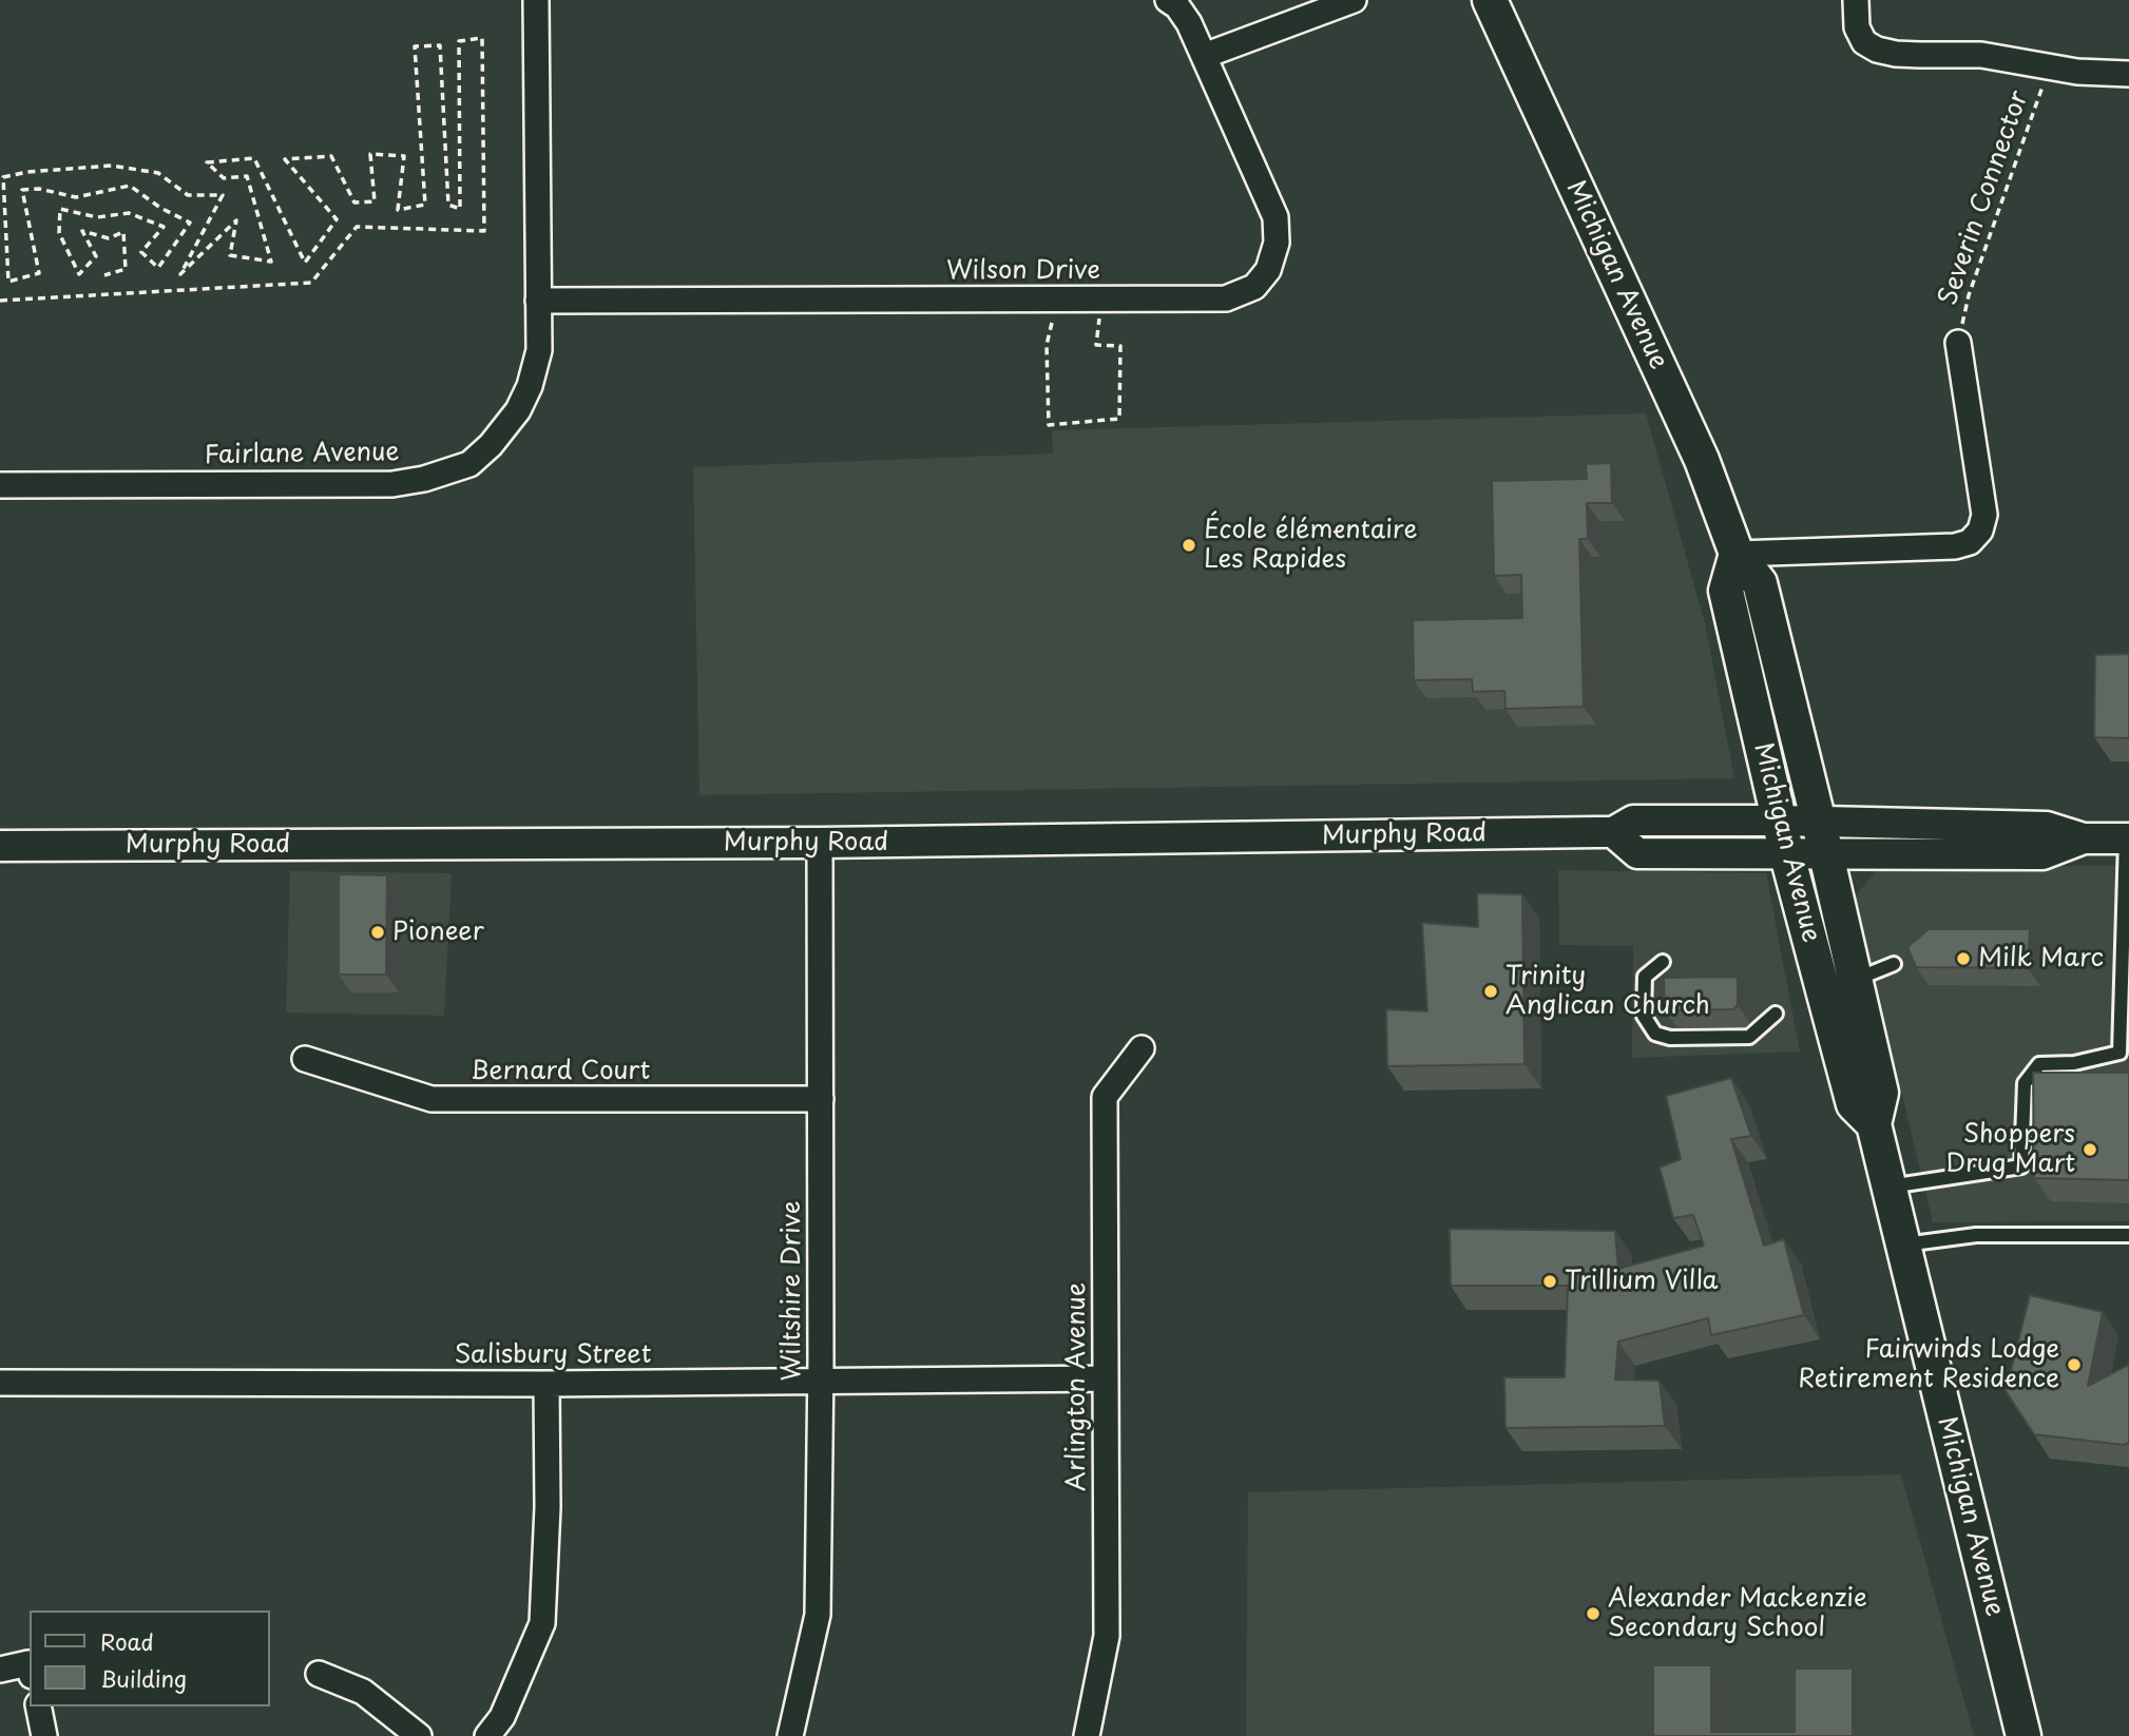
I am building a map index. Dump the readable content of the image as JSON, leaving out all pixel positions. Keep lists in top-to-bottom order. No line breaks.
{"streets":{"main road":["Michigan Avenue"],"street":["Wilson Drive","Fairlane Avenue","Murphy Road","Bernard Court","Wiltshire Drive","Salisbury Street","Arlington Avenue"],"path":["Severin Connector"]},"crossings":[["Wilson Drive","Fairlane Avenue"],["Michigan Avenue","Murphy Road"],["Murphy Road","Wiltshire Drive"],["Bernard Court","Wiltshire Drive"],["Wiltshire Drive","Salisbury Street"],["Salisbury Street","Arlington Avenue"]],"places":["École élémentaire Les Rapides","Pioneer","Milk Marc","Trinity Anglican Church","Shoppers Drug Mart","Trillium Villa","Fairwinds Lodge Retirement Residence","Alexander Mackenzie Secondary School"],"legend":["Road","Building"]}
